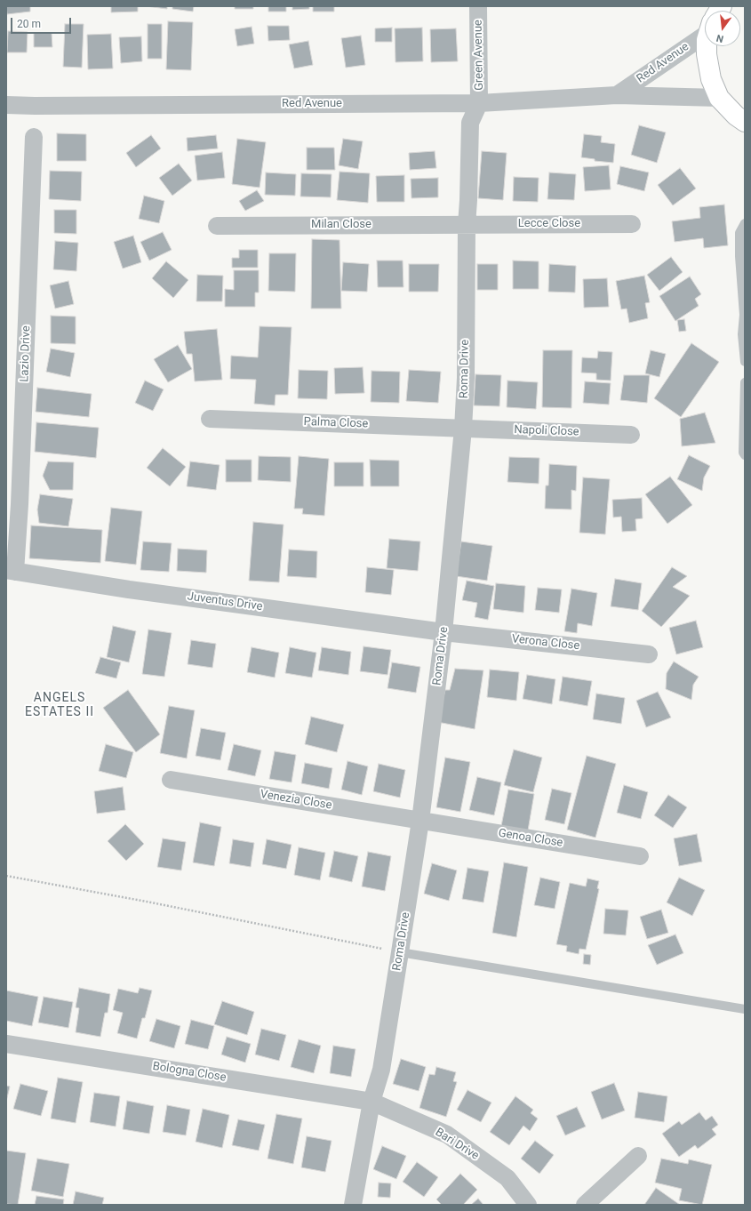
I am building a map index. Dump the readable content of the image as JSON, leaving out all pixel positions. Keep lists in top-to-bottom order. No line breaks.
{"streets":{"street":["Green Avenue","Red Avenue","Lecce Close","Milan Close","Lazio Drive","Roma Drive","Palma Close","Napoli Close","Juventus Drive","Verona Close","Venezia Close","Genoa Close","Bologna Close","Bari Drive"]},"crossings":[["Green Avenue","Red Avenue"],["Green Avenue","Roma Drive"],["Red Avenue","Roma Drive"],["Lecce Close","Milan Close"],["Lecce Close","Roma Drive"],["Milan Close","Roma Drive"],["Lazio Drive","Juventus Drive"],["Roma Drive","Palma Close"],["Roma Drive","Napoli Close"],["Roma Drive","Juventus Drive"],["Roma Drive","Verona Close"],["Roma Drive","Venezia Close"],["Roma Drive","Genoa Close"],["Roma Drive","Bologna Close"],["Roma Drive","Bari Drive"],["Palma Close","Napoli Close"],["Juventus Drive","Verona Close"],["Venezia Close","Genoa Close"],["Bologna Close","Bari Drive"]],"districts":["ANGELS ESTATES II"],"scale_bar":"20 m","north":"bottom"}
